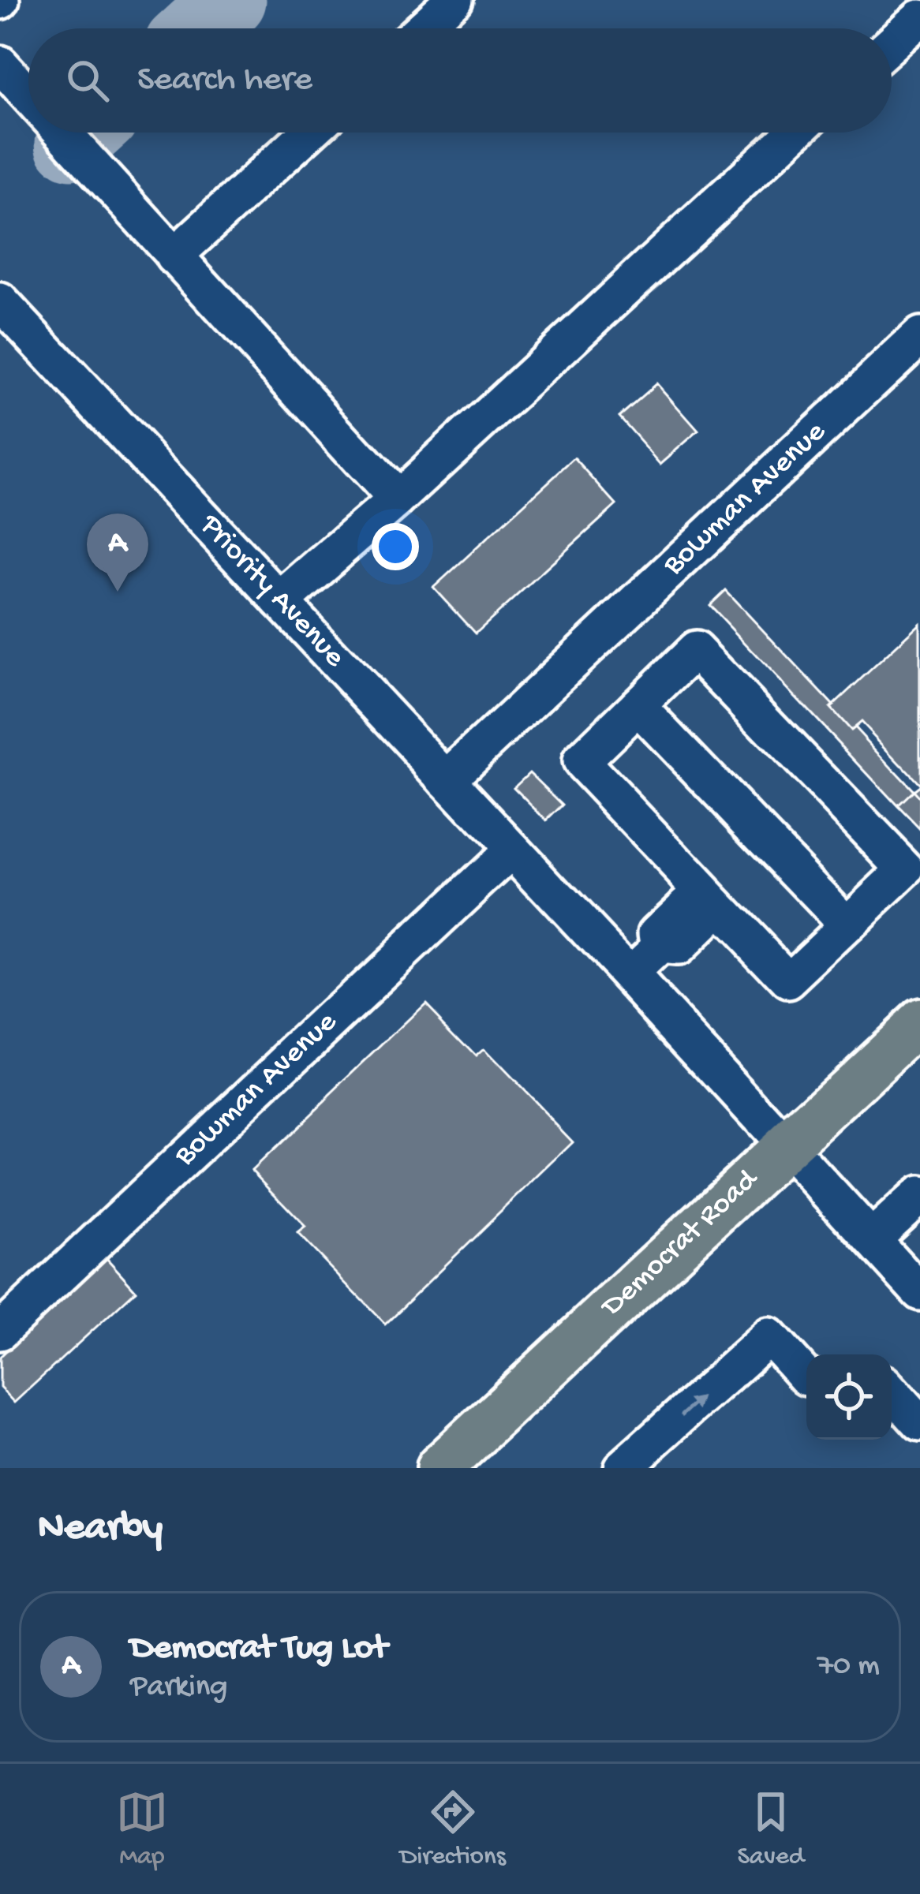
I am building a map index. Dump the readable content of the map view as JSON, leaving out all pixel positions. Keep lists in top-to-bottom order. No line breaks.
{"streets":{"main road":["Democrat Road"],"street":["Bowman Avenue","Priority Avenue"]},"crossings":[["Bowman Avenue","Priority Avenue"],["Priority Avenue","Democrat Road"]],"page":{"search":"Search here","pins":"A","heading":"Nearby","list":[{"mark":"A","name":"Democrat Tug Lot","note":"Parking","value":"70 m"}],"nav":["Map","Directions","Saved"]}}
